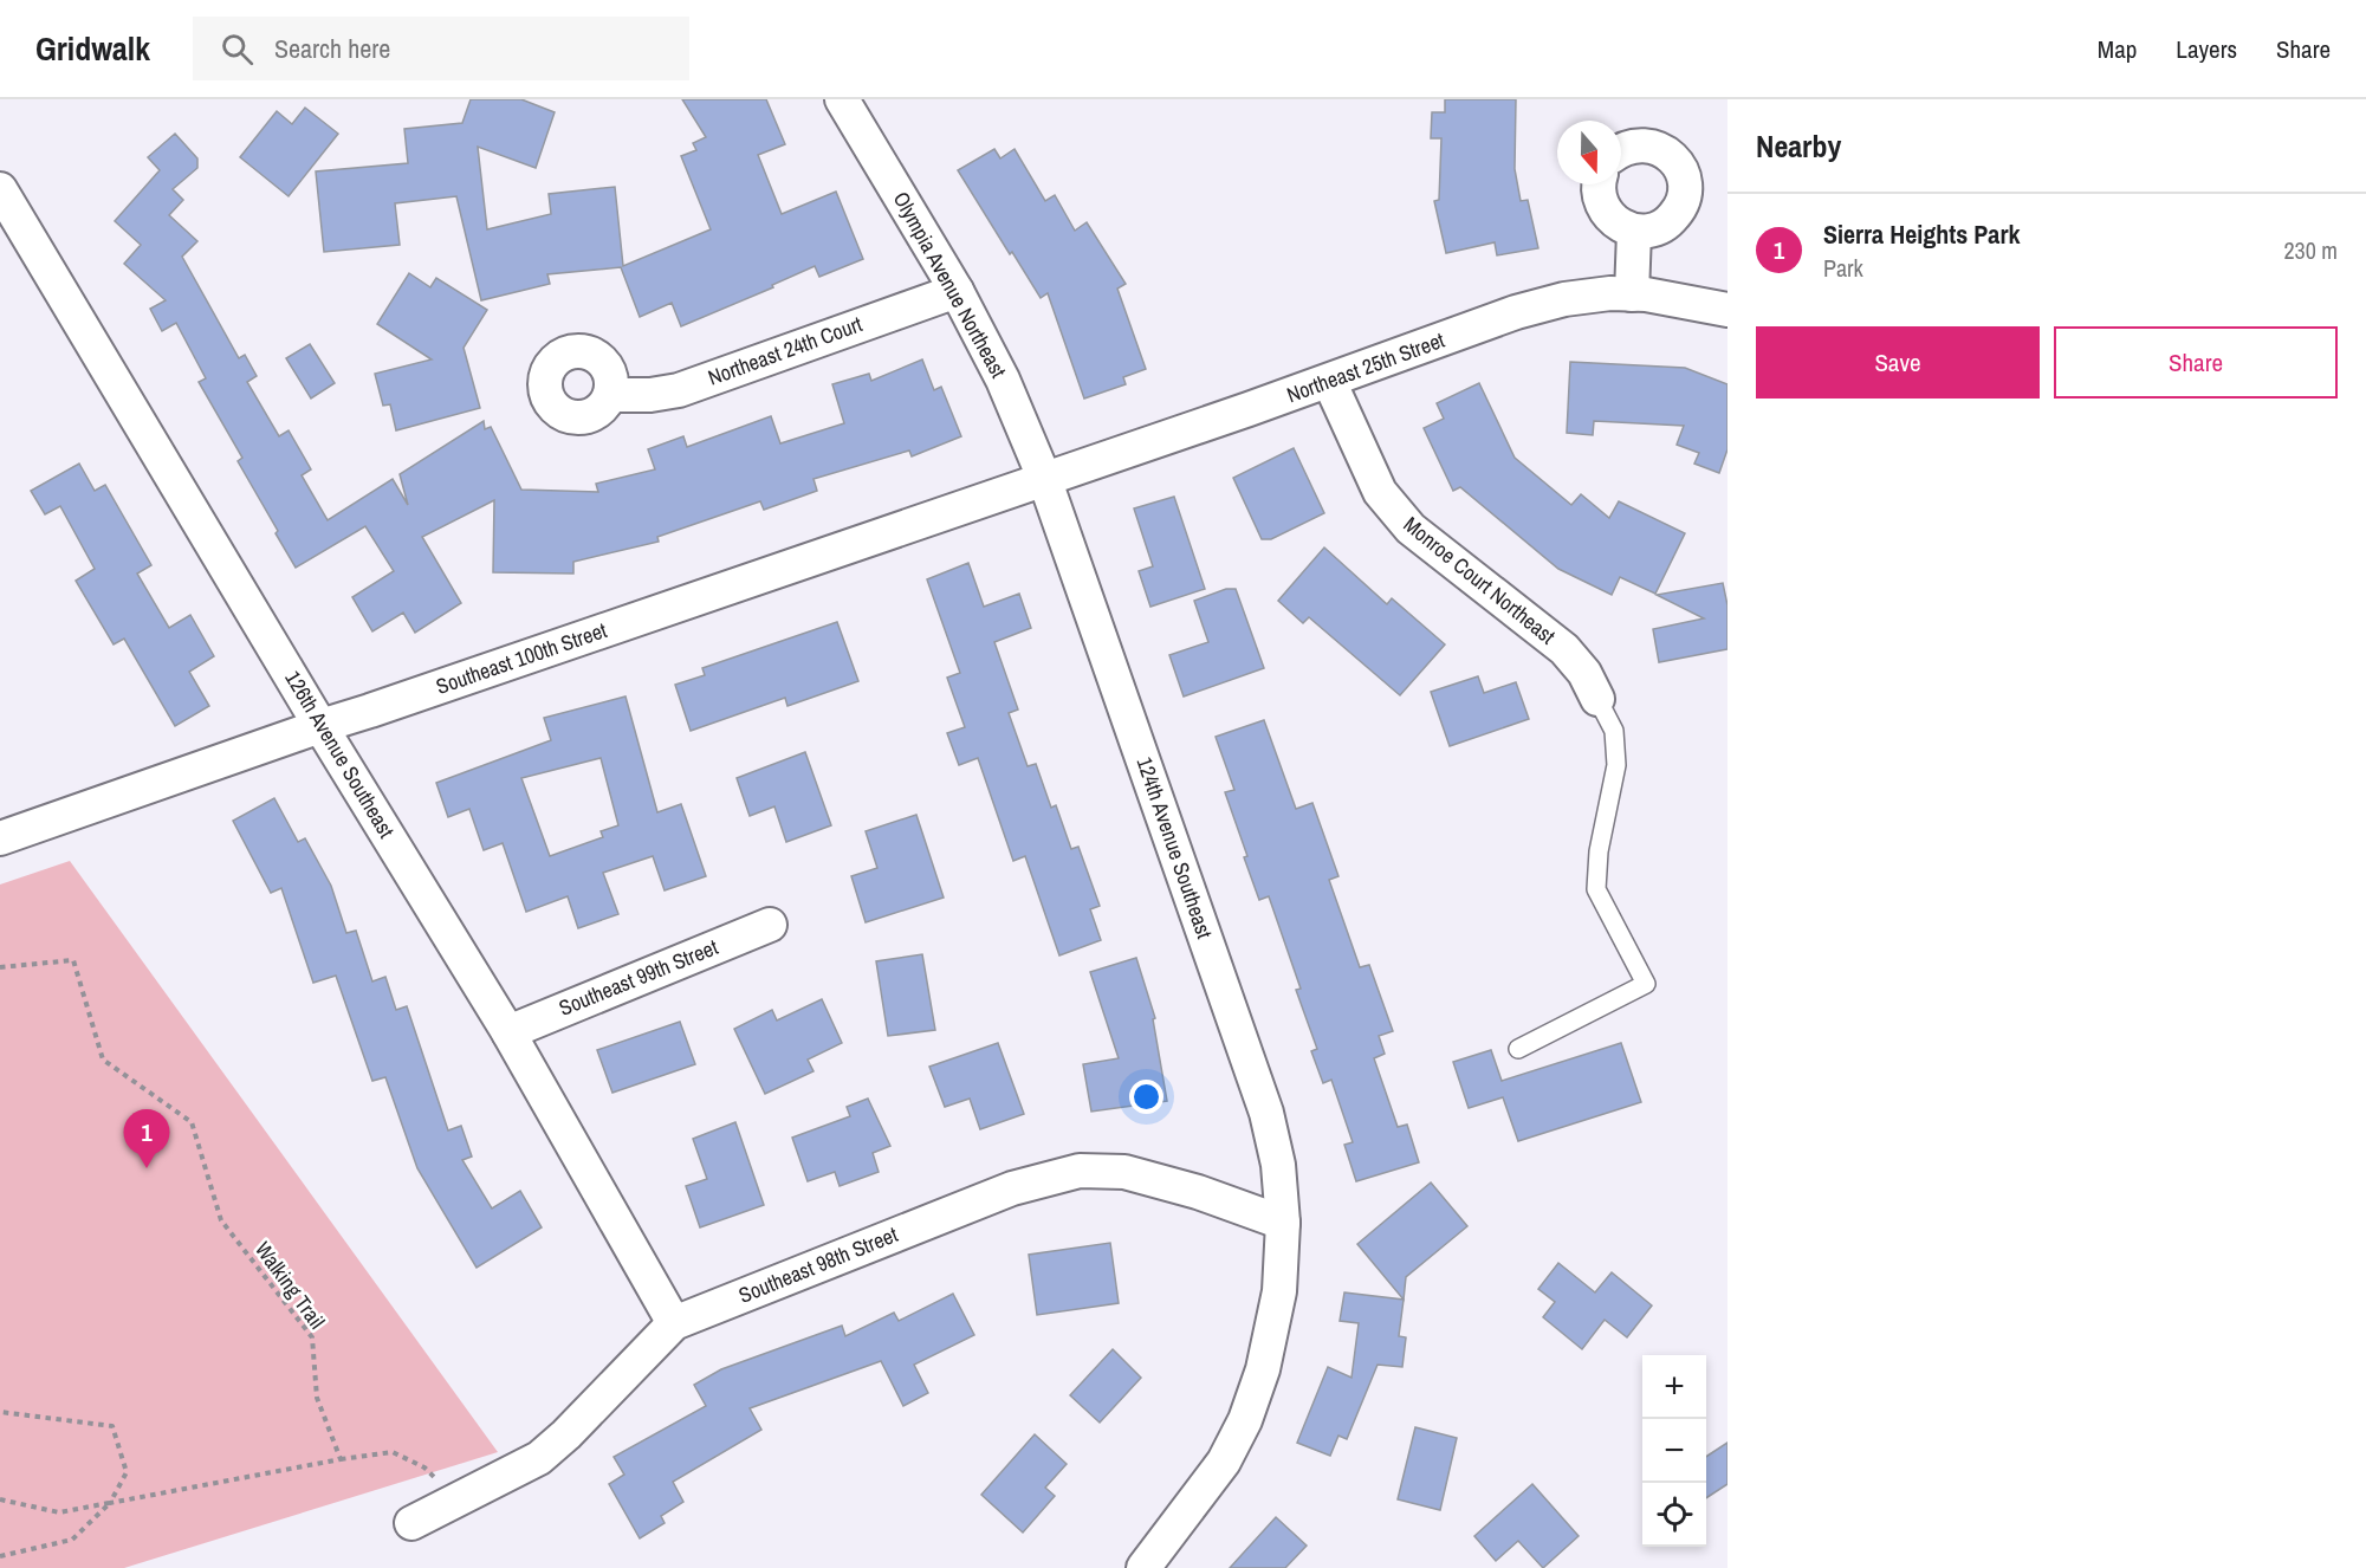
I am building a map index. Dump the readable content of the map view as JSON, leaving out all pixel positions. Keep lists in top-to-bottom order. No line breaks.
{"streets":{"street":["Olympia Avenue Northeast","Northeast 24th Court","Northeast 25th Street","Monroe Court Northeast","Southeast 100th Street","126th Avenue Southeast","124th Avenue Southeast","Southeast 99th Street","Southeast 98th Street"],"path":["Walking Trail"]},"crossings":[["Olympia Avenue Northeast","Northeast 24th Court"],["Olympia Avenue Northeast","Northeast 25th Street"],["Olympia Avenue Northeast","Southeast 100th Street"],["Olympia Avenue Northeast","124th Avenue Southeast"],["Northeast 25th Street","Monroe Court Northeast"],["Northeast 25th Street","Southeast 100th Street"],["Northeast 25th Street","124th Avenue Southeast"],["Southeast 100th Street","126th Avenue Southeast"],["Southeast 100th Street","124th Avenue Southeast"],["126th Avenue Southeast","Southeast 99th Street"],["126th Avenue Southeast","Southeast 98th Street"],["124th Avenue Southeast","Southeast 98th Street"]],"north":"bottom","page":{"header":"Gridwalk","search":"Search here","nav":["Map","Layers","Share"],"heading":"Nearby","list":[{"mark":"1","name":"Sierra Heights Park","note":"Park","value":"230 m"}],"buttons":["Save","Share"],"pins":"1","map_buttons":["+","−"]}}
